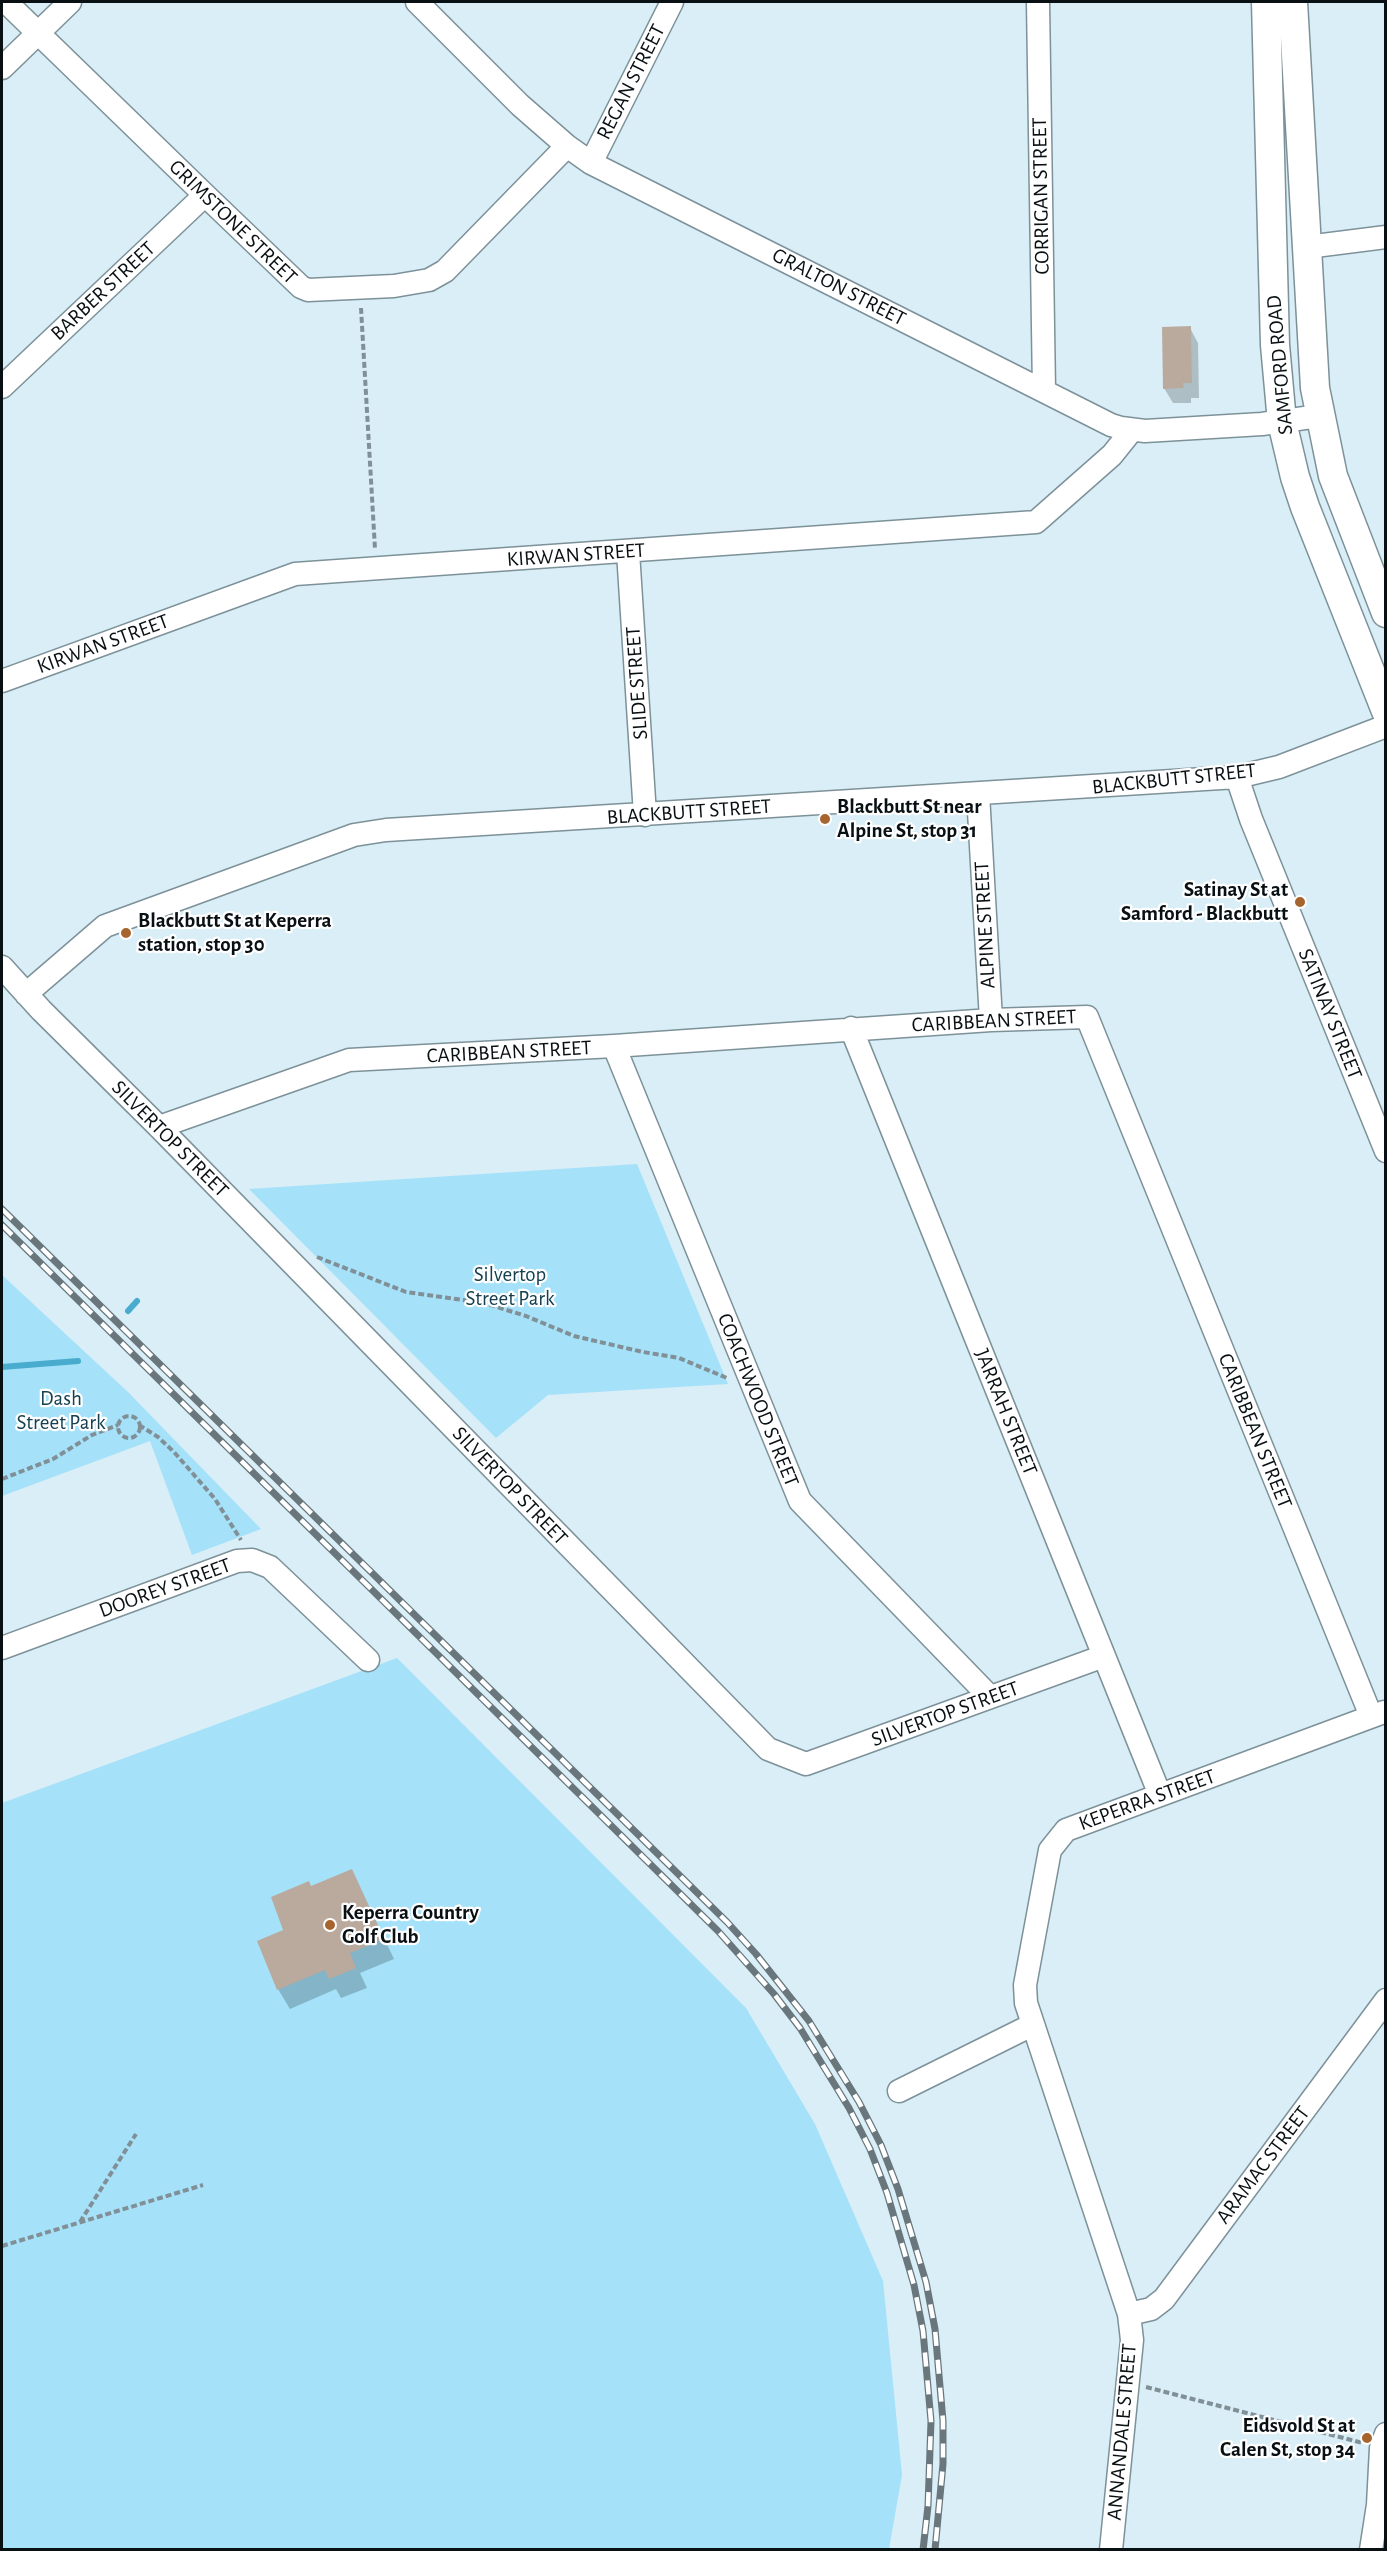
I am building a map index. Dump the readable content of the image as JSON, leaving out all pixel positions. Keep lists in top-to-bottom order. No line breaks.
{"streets":{"main road":["SAMFORD ROAD"],"street":["REGAN STREET","CORRIGAN STREET","GRIMSTONE STREET","GRALTON STREET","BARBER STREET","KIRWAN STREET","SLIDE STREET","BLACKBUTT STREET","ALPINE STREET","SATINAY STREET","CARIBBEAN STREET","SILVERTOP STREET","COACHWOOD STREET","JARRAH STREET","DOOREY STREET","KEPERRA STREET","ARAMAC STREET","ANNANDALE STREET"]},"crossings":[["REGAN STREET","GRALTON STREET"],["CORRIGAN STREET","GRALTON STREET"],["GRIMSTONE STREET","GRALTON STREET"],["GRIMSTONE STREET","BARBER STREET"],["GRALTON STREET","SAMFORD ROAD"],["GRALTON STREET","KIRWAN STREET"],["KIRWAN STREET","SLIDE STREET"],["SLIDE STREET","BLACKBUTT STREET"],["BLACKBUTT STREET","ALPINE STREET"],["BLACKBUTT STREET","SATINAY STREET"],["BLACKBUTT STREET","SILVERTOP STREET"],["ALPINE STREET","CARIBBEAN STREET"],["CARIBBEAN STREET","SILVERTOP STREET"],["CARIBBEAN STREET","COACHWOOD STREET"],["CARIBBEAN STREET","JARRAH STREET"],["CARIBBEAN STREET","KEPERRA STREET"],["SILVERTOP STREET","COACHWOOD STREET"],["SILVERTOP STREET","JARRAH STREET"],["JARRAH STREET","KEPERRA STREET"],["KEPERRA STREET","ARAMAC STREET"],["KEPERRA STREET","ANNANDALE STREET"],["ARAMAC STREET","ANNANDALE STREET"]],"parks":["Silvertop Street Park","Dash Street Park"],"places":["Blackbutt St near Alpine St, stop 31","Satinay St at Samford - Blackbutt","Blackbutt St at Keperra station, stop 30","Keperra Country Golf Club","Eidsvold St at Calen St, stop 34"]}
